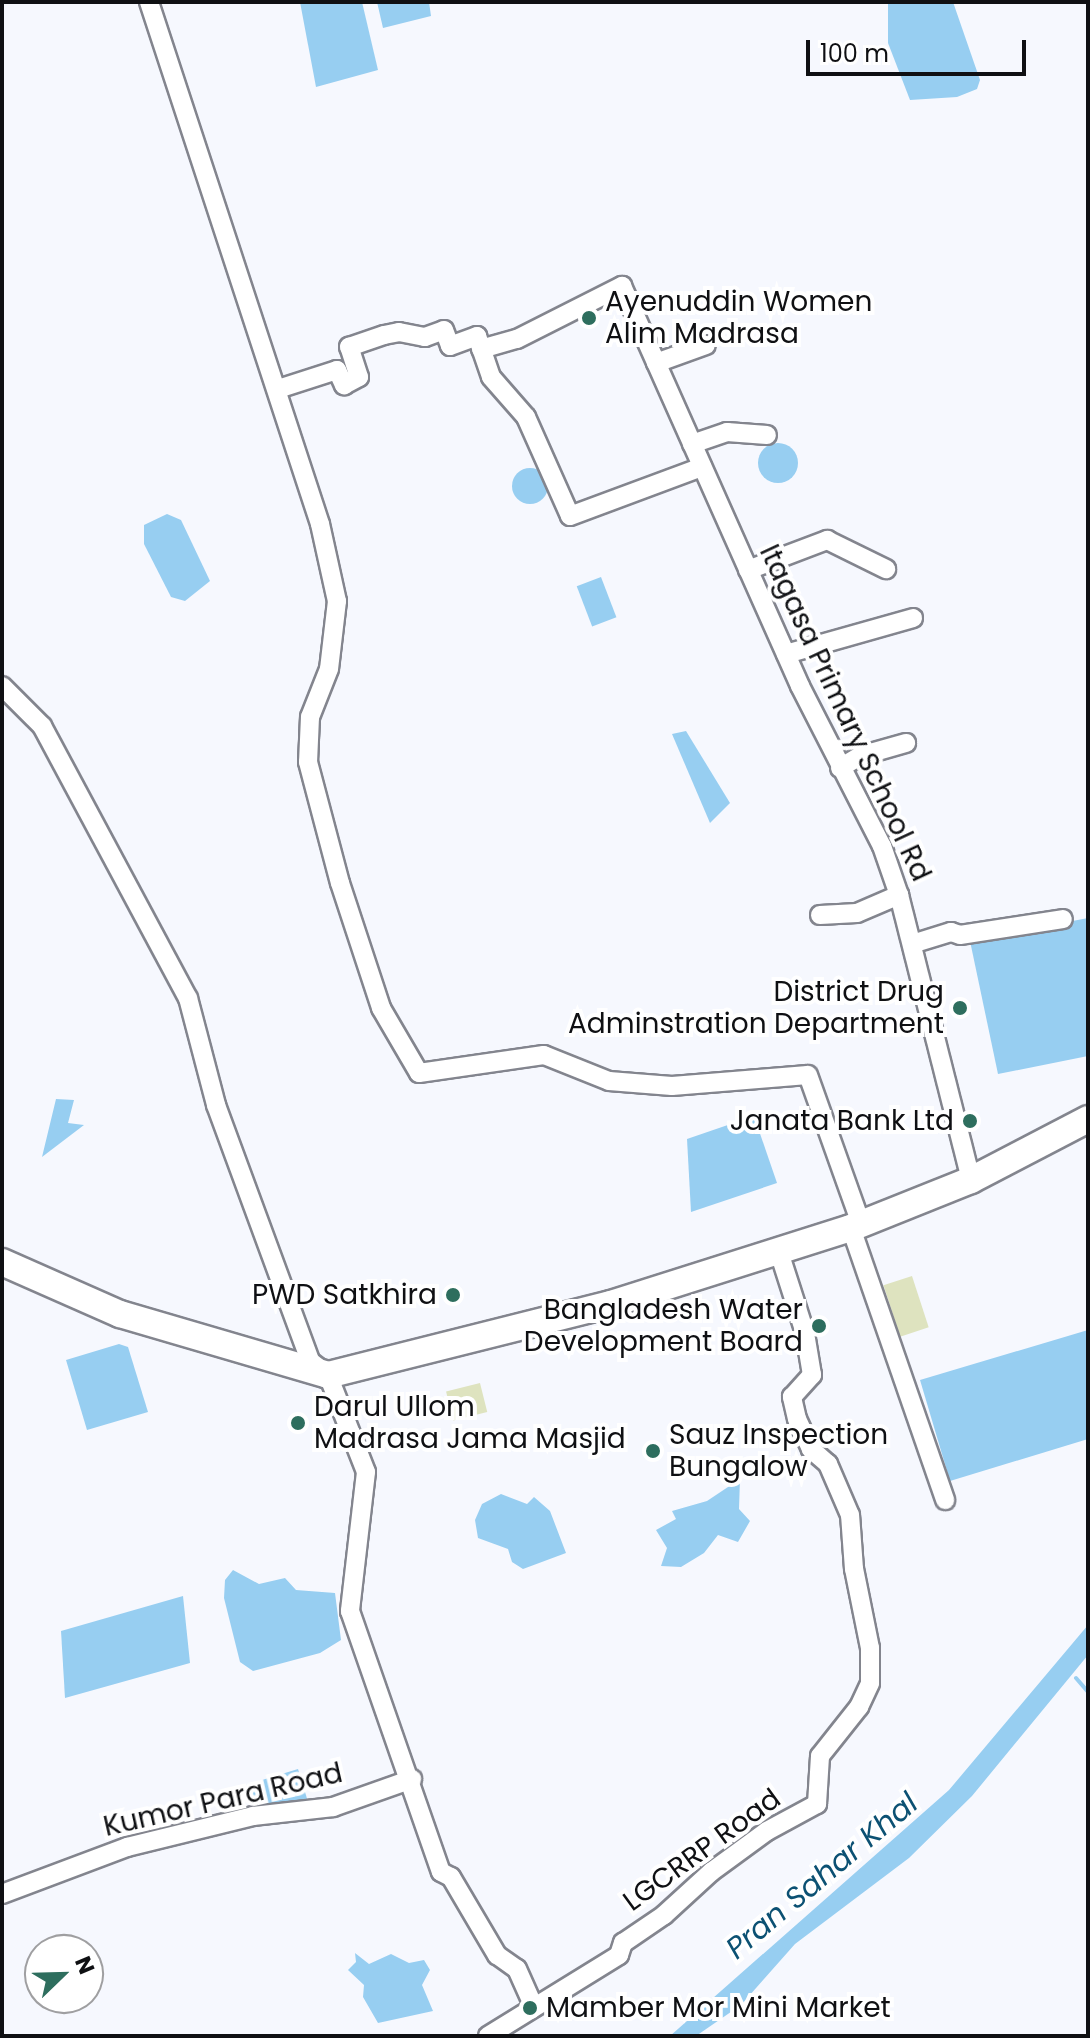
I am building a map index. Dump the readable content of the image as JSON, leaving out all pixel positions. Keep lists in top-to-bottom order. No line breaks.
{"streets":{"street":["Itagasa Primary School Rd","Kumor Para Road","LGCRRP Road"]},"water":["Pran Sahar Khal"],"places":["Ayenuddin Women Alim Madrasa","District Drug Adminstration Department","Janata Bank Ltd","PWD Satkhira","Bangladesh Water Development Board","Darul Ullom Madrasa Jama Masjid","Sauz Inspection Bungalow","Mamber Mor Mini Market"],"scale_bar":"100 m","north":"top right"}
